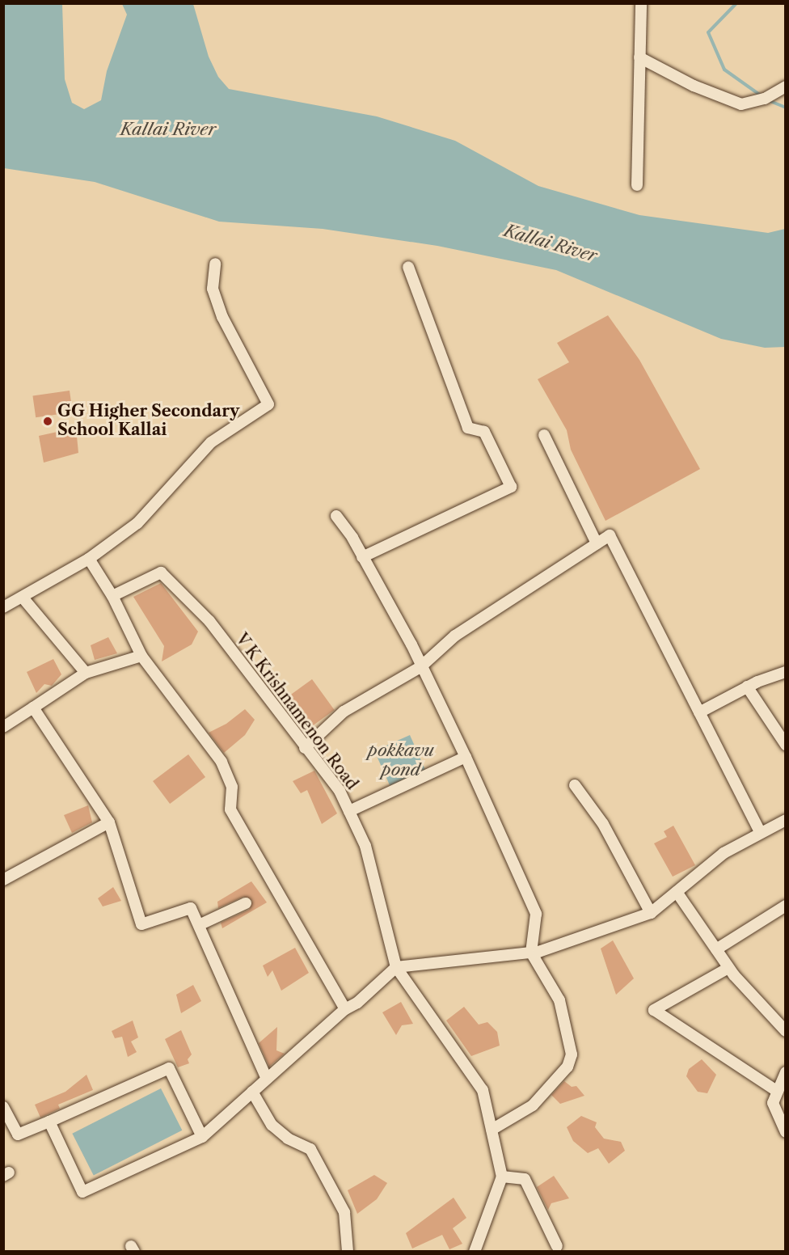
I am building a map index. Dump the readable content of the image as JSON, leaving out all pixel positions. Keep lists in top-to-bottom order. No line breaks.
{"streets":{"street":["V K Krishnamenon Road"]},"water":["Kallai River","pokkavu pond"],"places":["GG Higher Secondary School Kallai"]}
